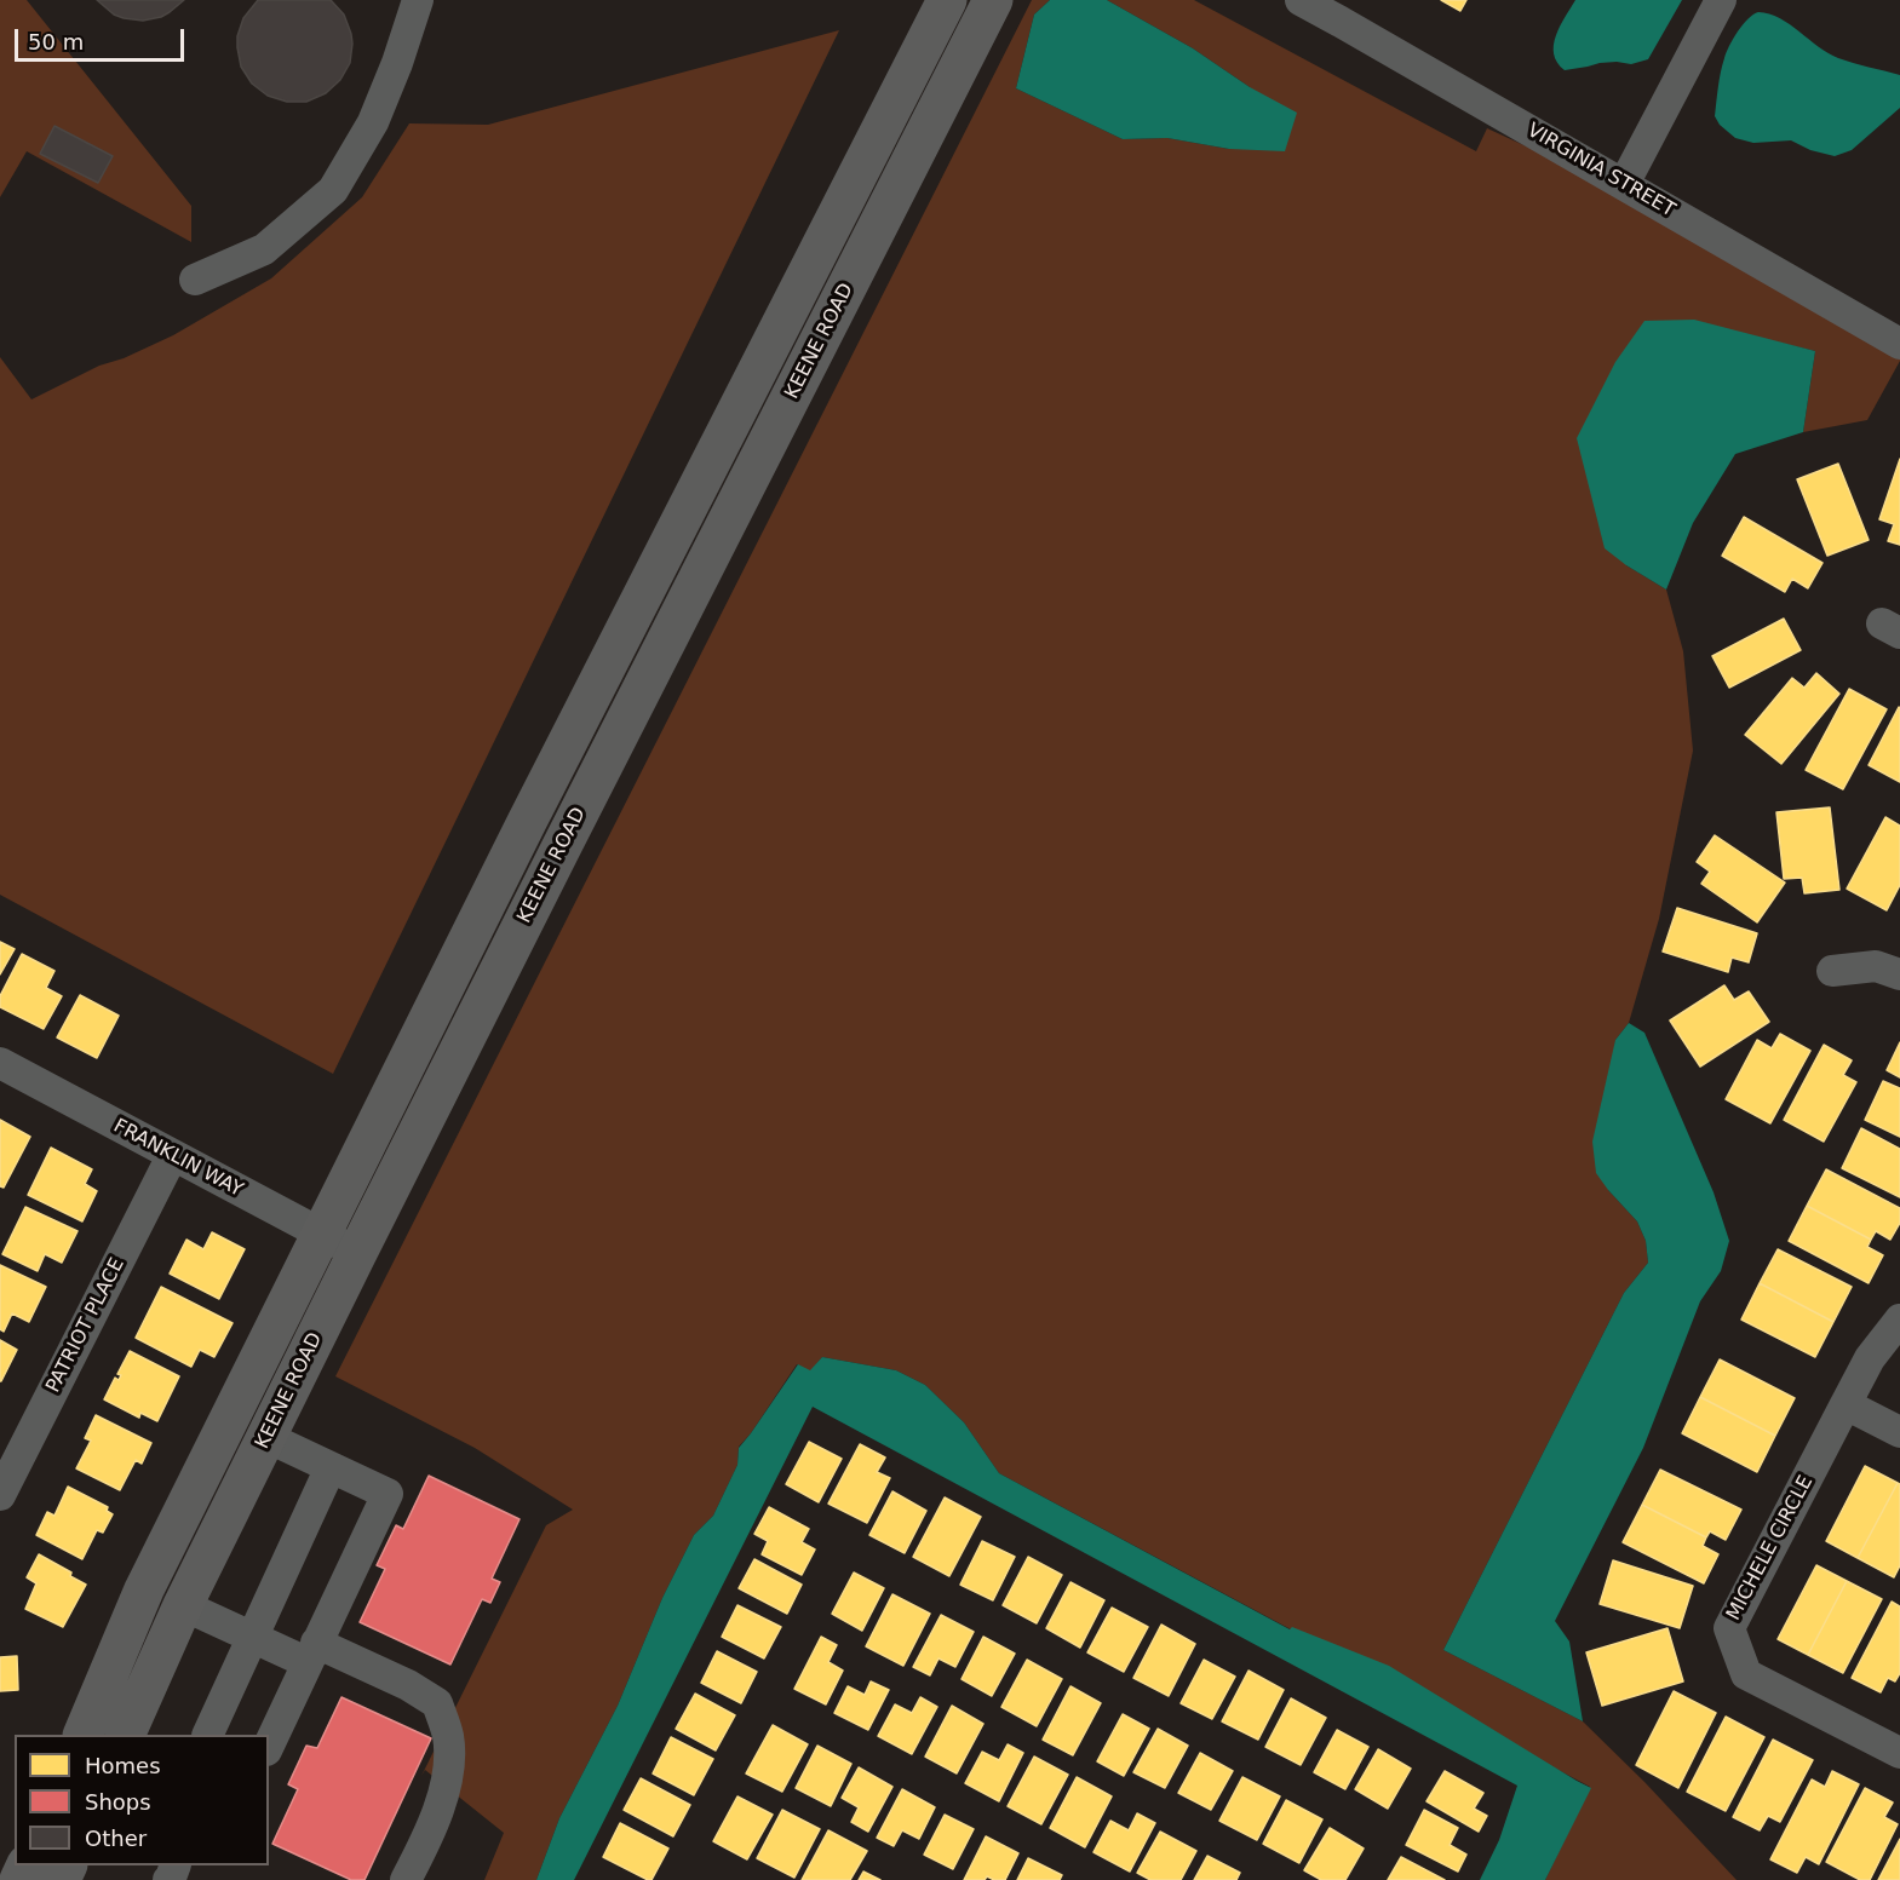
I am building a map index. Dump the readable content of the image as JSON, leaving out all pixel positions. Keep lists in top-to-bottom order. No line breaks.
{"streets":{"main road":["KEENE ROAD"],"street":["VIRGINIA STREET","FRANKLIN WAY","PATRIOT PLACE","MICHELE CIRCLE"]},"crossings":[["KEENE ROAD","FRANKLIN WAY"],["FRANKLIN WAY","PATRIOT PLACE"]],"legend":["Homes","Shops","Other"],"scale_bar":"50 m"}
